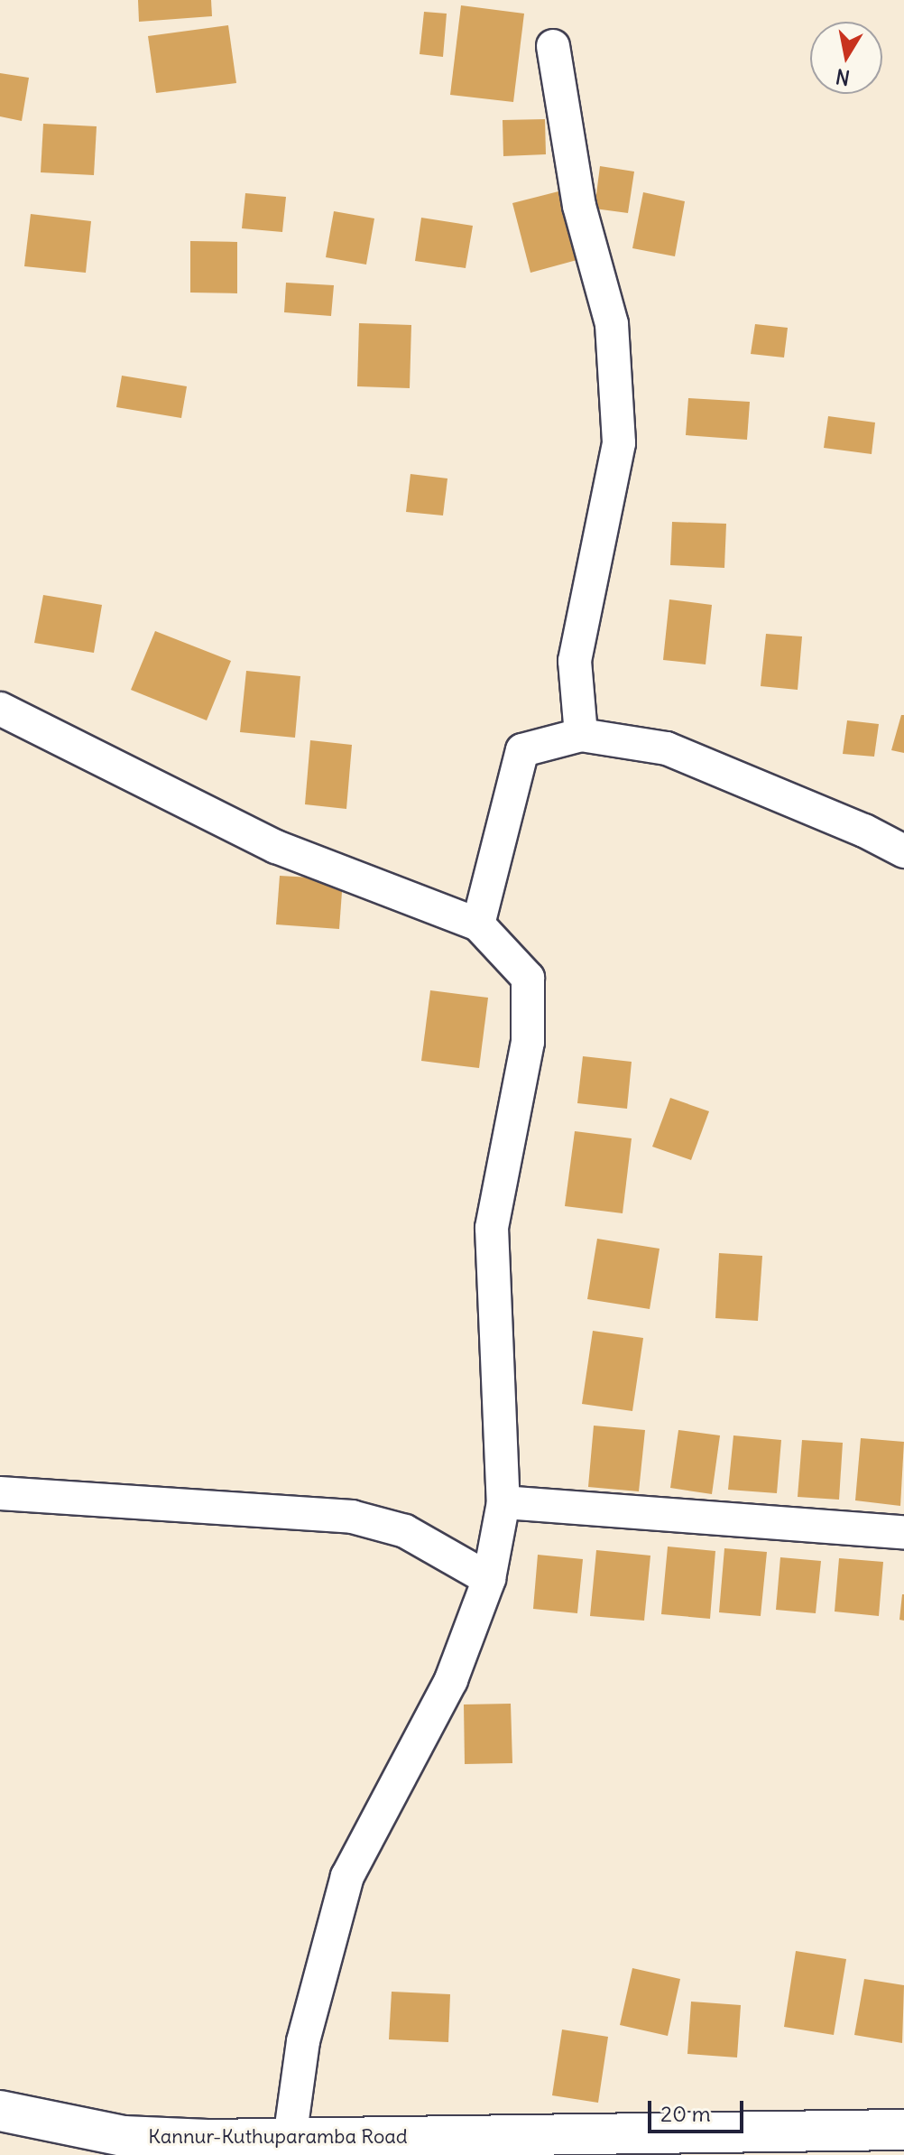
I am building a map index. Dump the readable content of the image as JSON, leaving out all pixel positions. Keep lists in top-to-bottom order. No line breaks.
{"streets":{"main road":["Kannur-Kuthuparamba Road"]},"scale_bar":"20 m","north":"bottom"}
